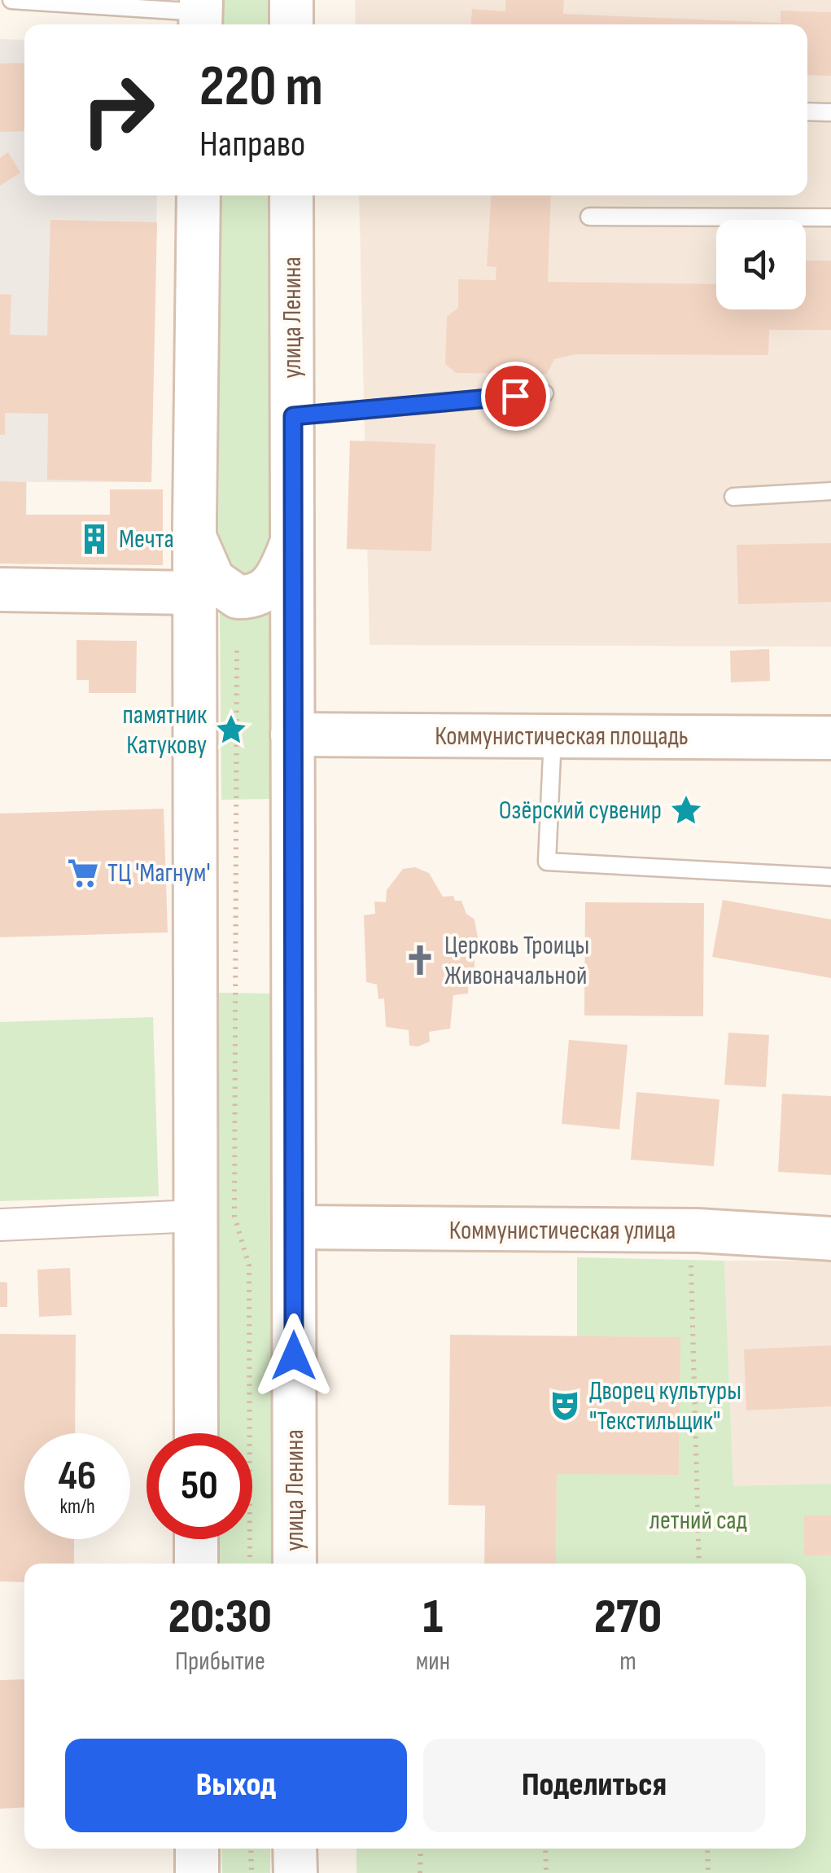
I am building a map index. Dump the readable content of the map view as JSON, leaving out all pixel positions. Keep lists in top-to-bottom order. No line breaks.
{"streets":{"main road":["улица Ленина","Коммунистическая площадь","Коммунистическая улица"]},"crossings":[["улица Ленина","Коммунистическая площадь"],["улица Ленина","Коммунистическая улица"]],"parks":["летний сад"],"places":{"building":["Мечта"],"place":["памятник Катукову","Озёрский сувенир"],"supermarket":["ТЦ 'Магнум'"],"church":["Церковь Троицы Живоначальной"],"theatre":["Дворец культуры \"Текстильщик\""]},"page":{"turn":["220 m","Направо"],"speed":"46 km/h","limit":"50","eta":["20:30","Прибытие","1","мин","270","m"],"buttons":["Выход","Поделиться"]}}
